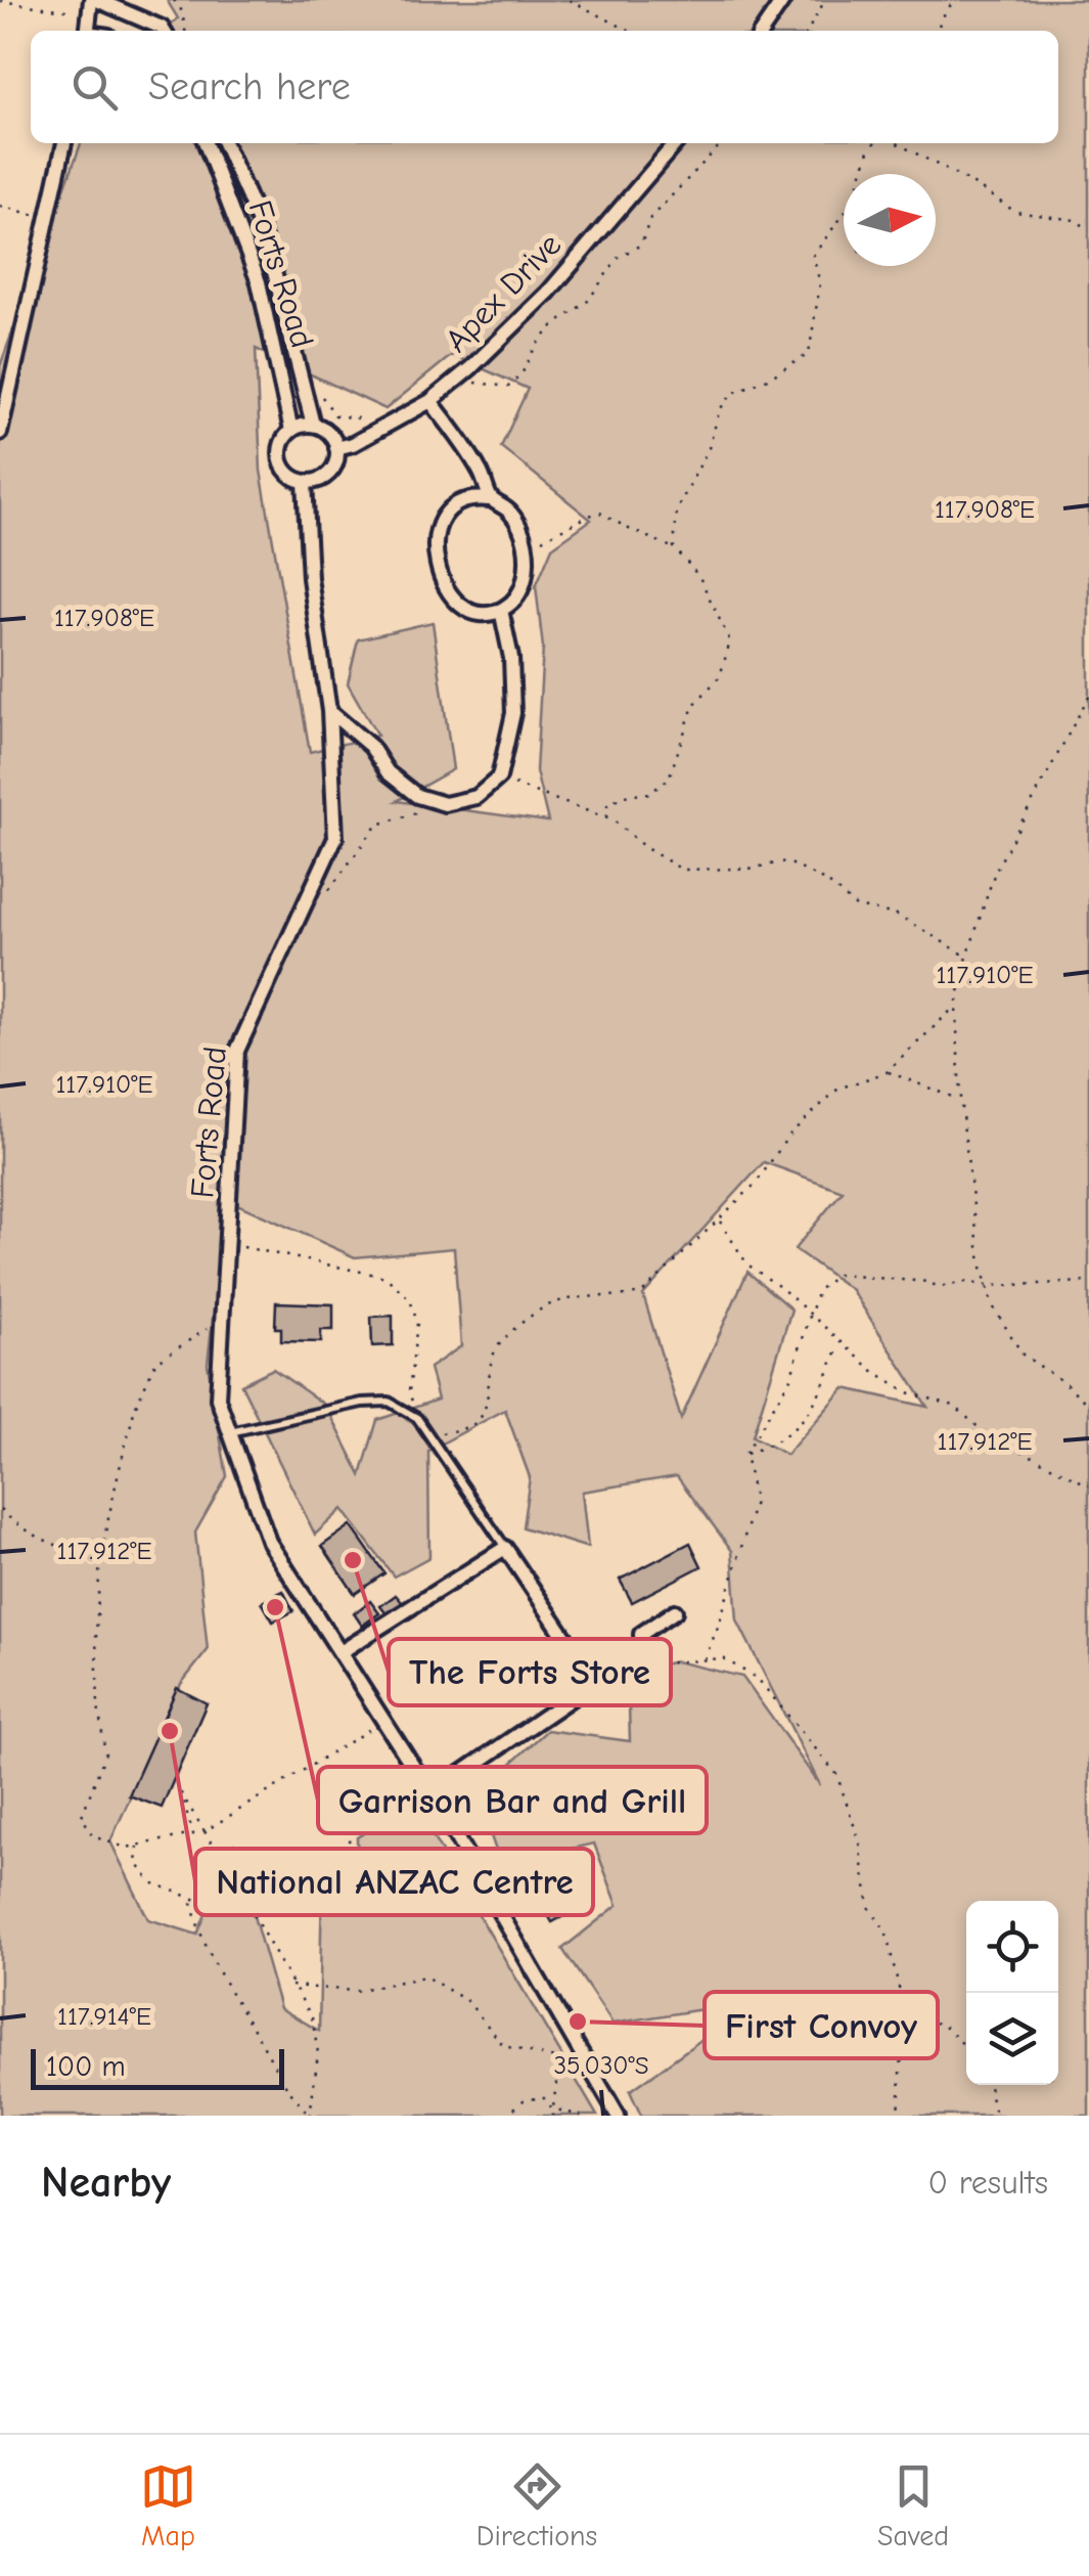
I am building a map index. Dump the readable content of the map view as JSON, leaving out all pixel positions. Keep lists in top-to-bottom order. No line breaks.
{"streets":{"street":["Forts Road","Apex Drive"]},"crossings":[["Forts Road","Apex Drive"]],"places":["The Forts Store","Garrison Bar and Grill","National ANZAC Centre","First Convoy"],"scale_bar":"100 m","north":"right","page":{"search":"Search here","scale":"100 m","heading":["Nearby","0 results"],"nav":["Map","Directions","Saved"]},"coordinates":["117.908°E","117.910°E","117.912°E","117.914°E","35.030°S"]}
